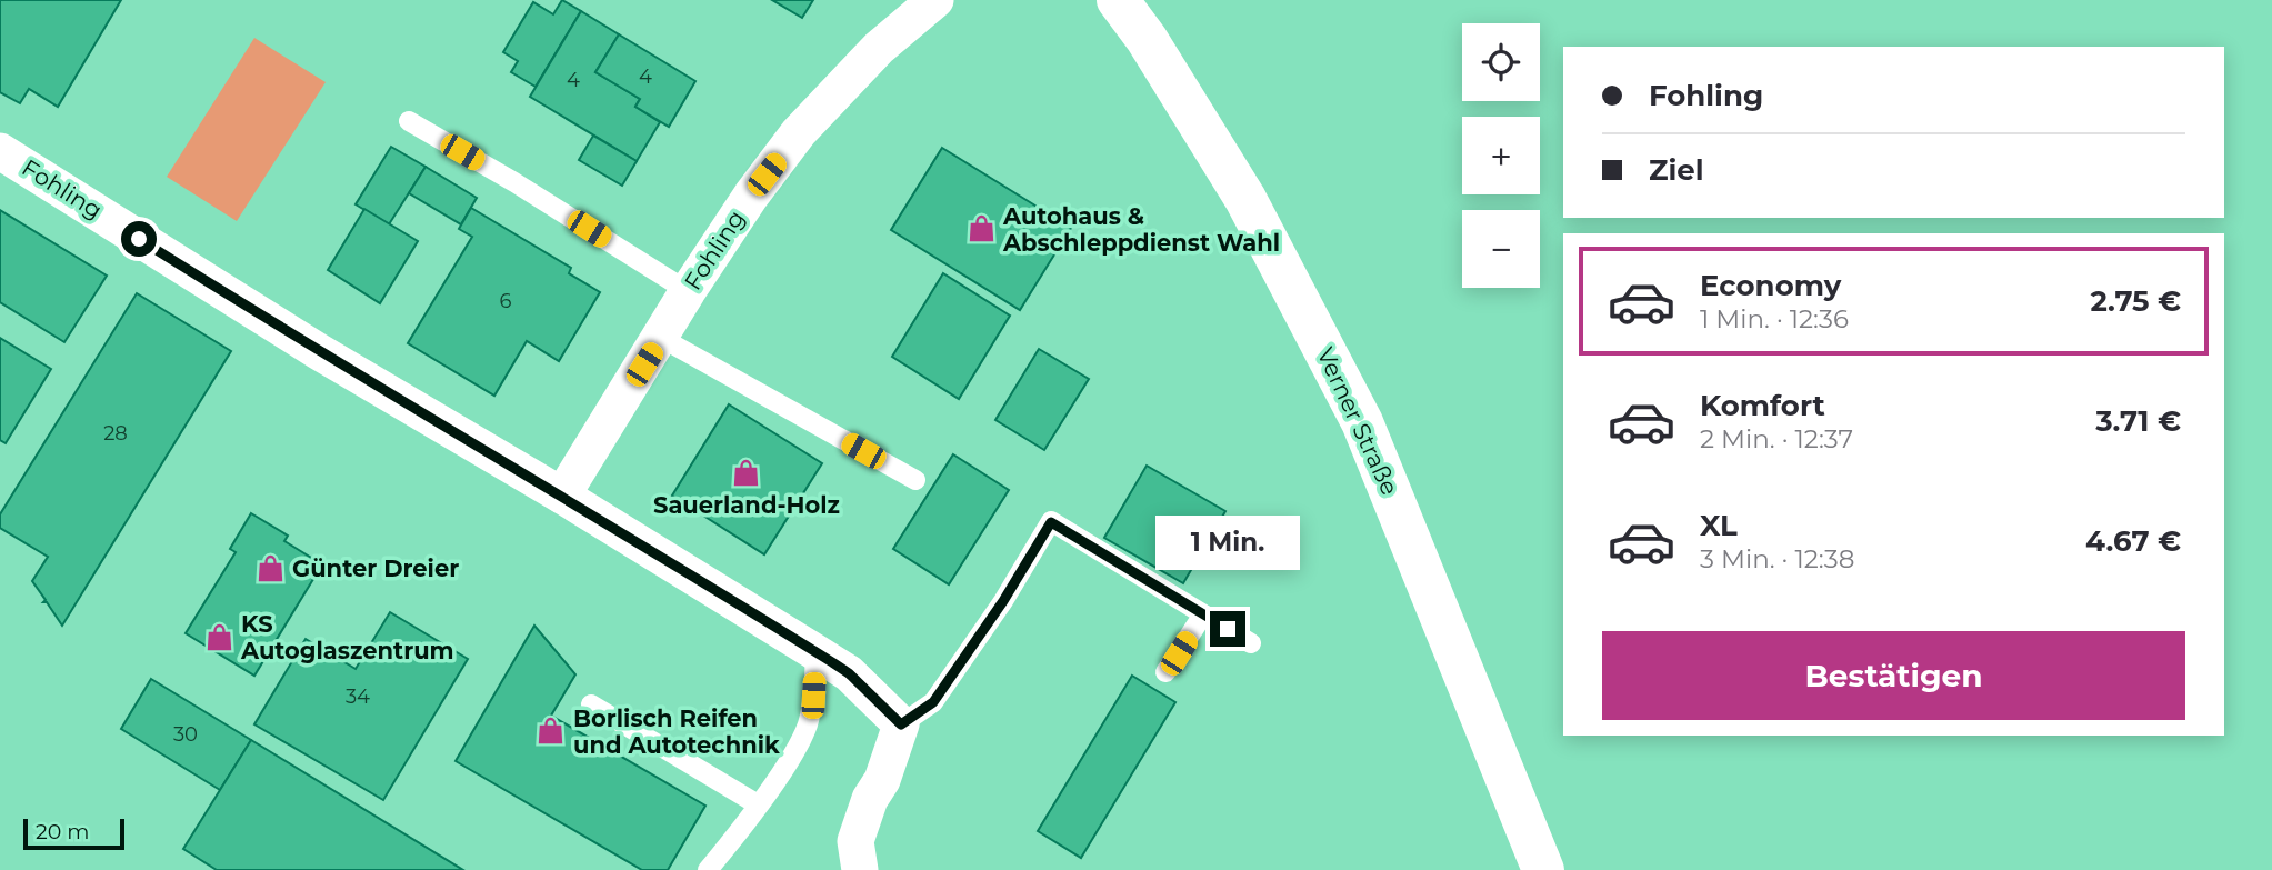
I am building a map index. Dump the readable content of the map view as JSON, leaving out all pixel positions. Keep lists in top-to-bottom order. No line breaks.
{"streets":{"main road":["Verner Straße"],"street":["Fohling"]},"places":{"shop":["Autohaus & Abschleppdienst Wahl","Sauerland-Holz","Günter Dreier","KS Autoglaszentrum","Borlisch Reifen und Autotechnik"]},"house_numbers":["4","4","6","28","34","30"],"scale_bar":"20 m","page":{"map_buttons":["+","−"],"banner":["Fohling","Ziel"],"list":[{"name":"Economy","note":"1 Min. · 12:36","value":"2.75 €"},{"name":"Komfort","note":"2 Min. · 12:37","value":"3.71 €"},{"name":"XL","note":"3 Min. · 12:38","value":"4.67 €"}],"bubble":"1 Min.","buttons":"Bestätigen","scale":"20 m"}}
